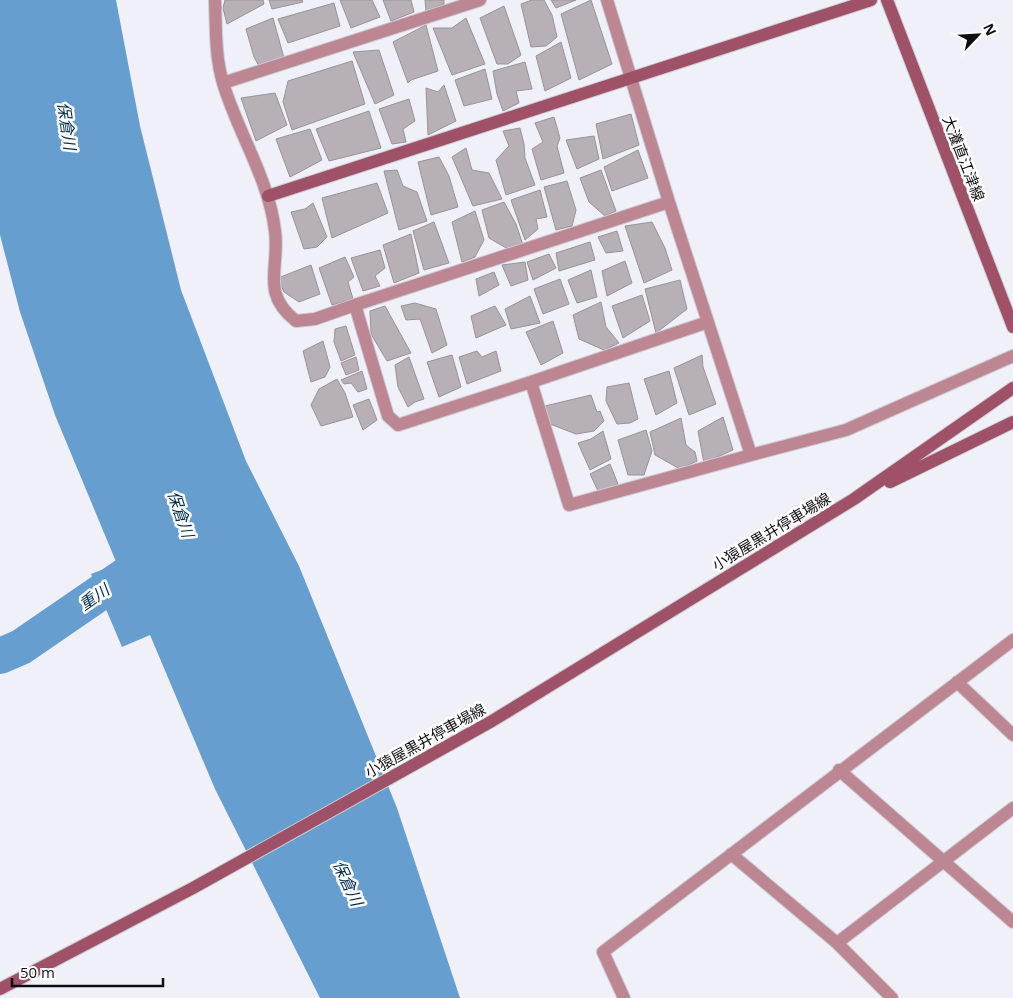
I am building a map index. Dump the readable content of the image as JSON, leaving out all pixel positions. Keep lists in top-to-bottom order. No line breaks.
{"streets":{"main road":["大瀁直江津線","小猿屋黒井停車場線"]},"water":["保倉川","重川"],"scale_bar":"50 m","north":"top right"}
